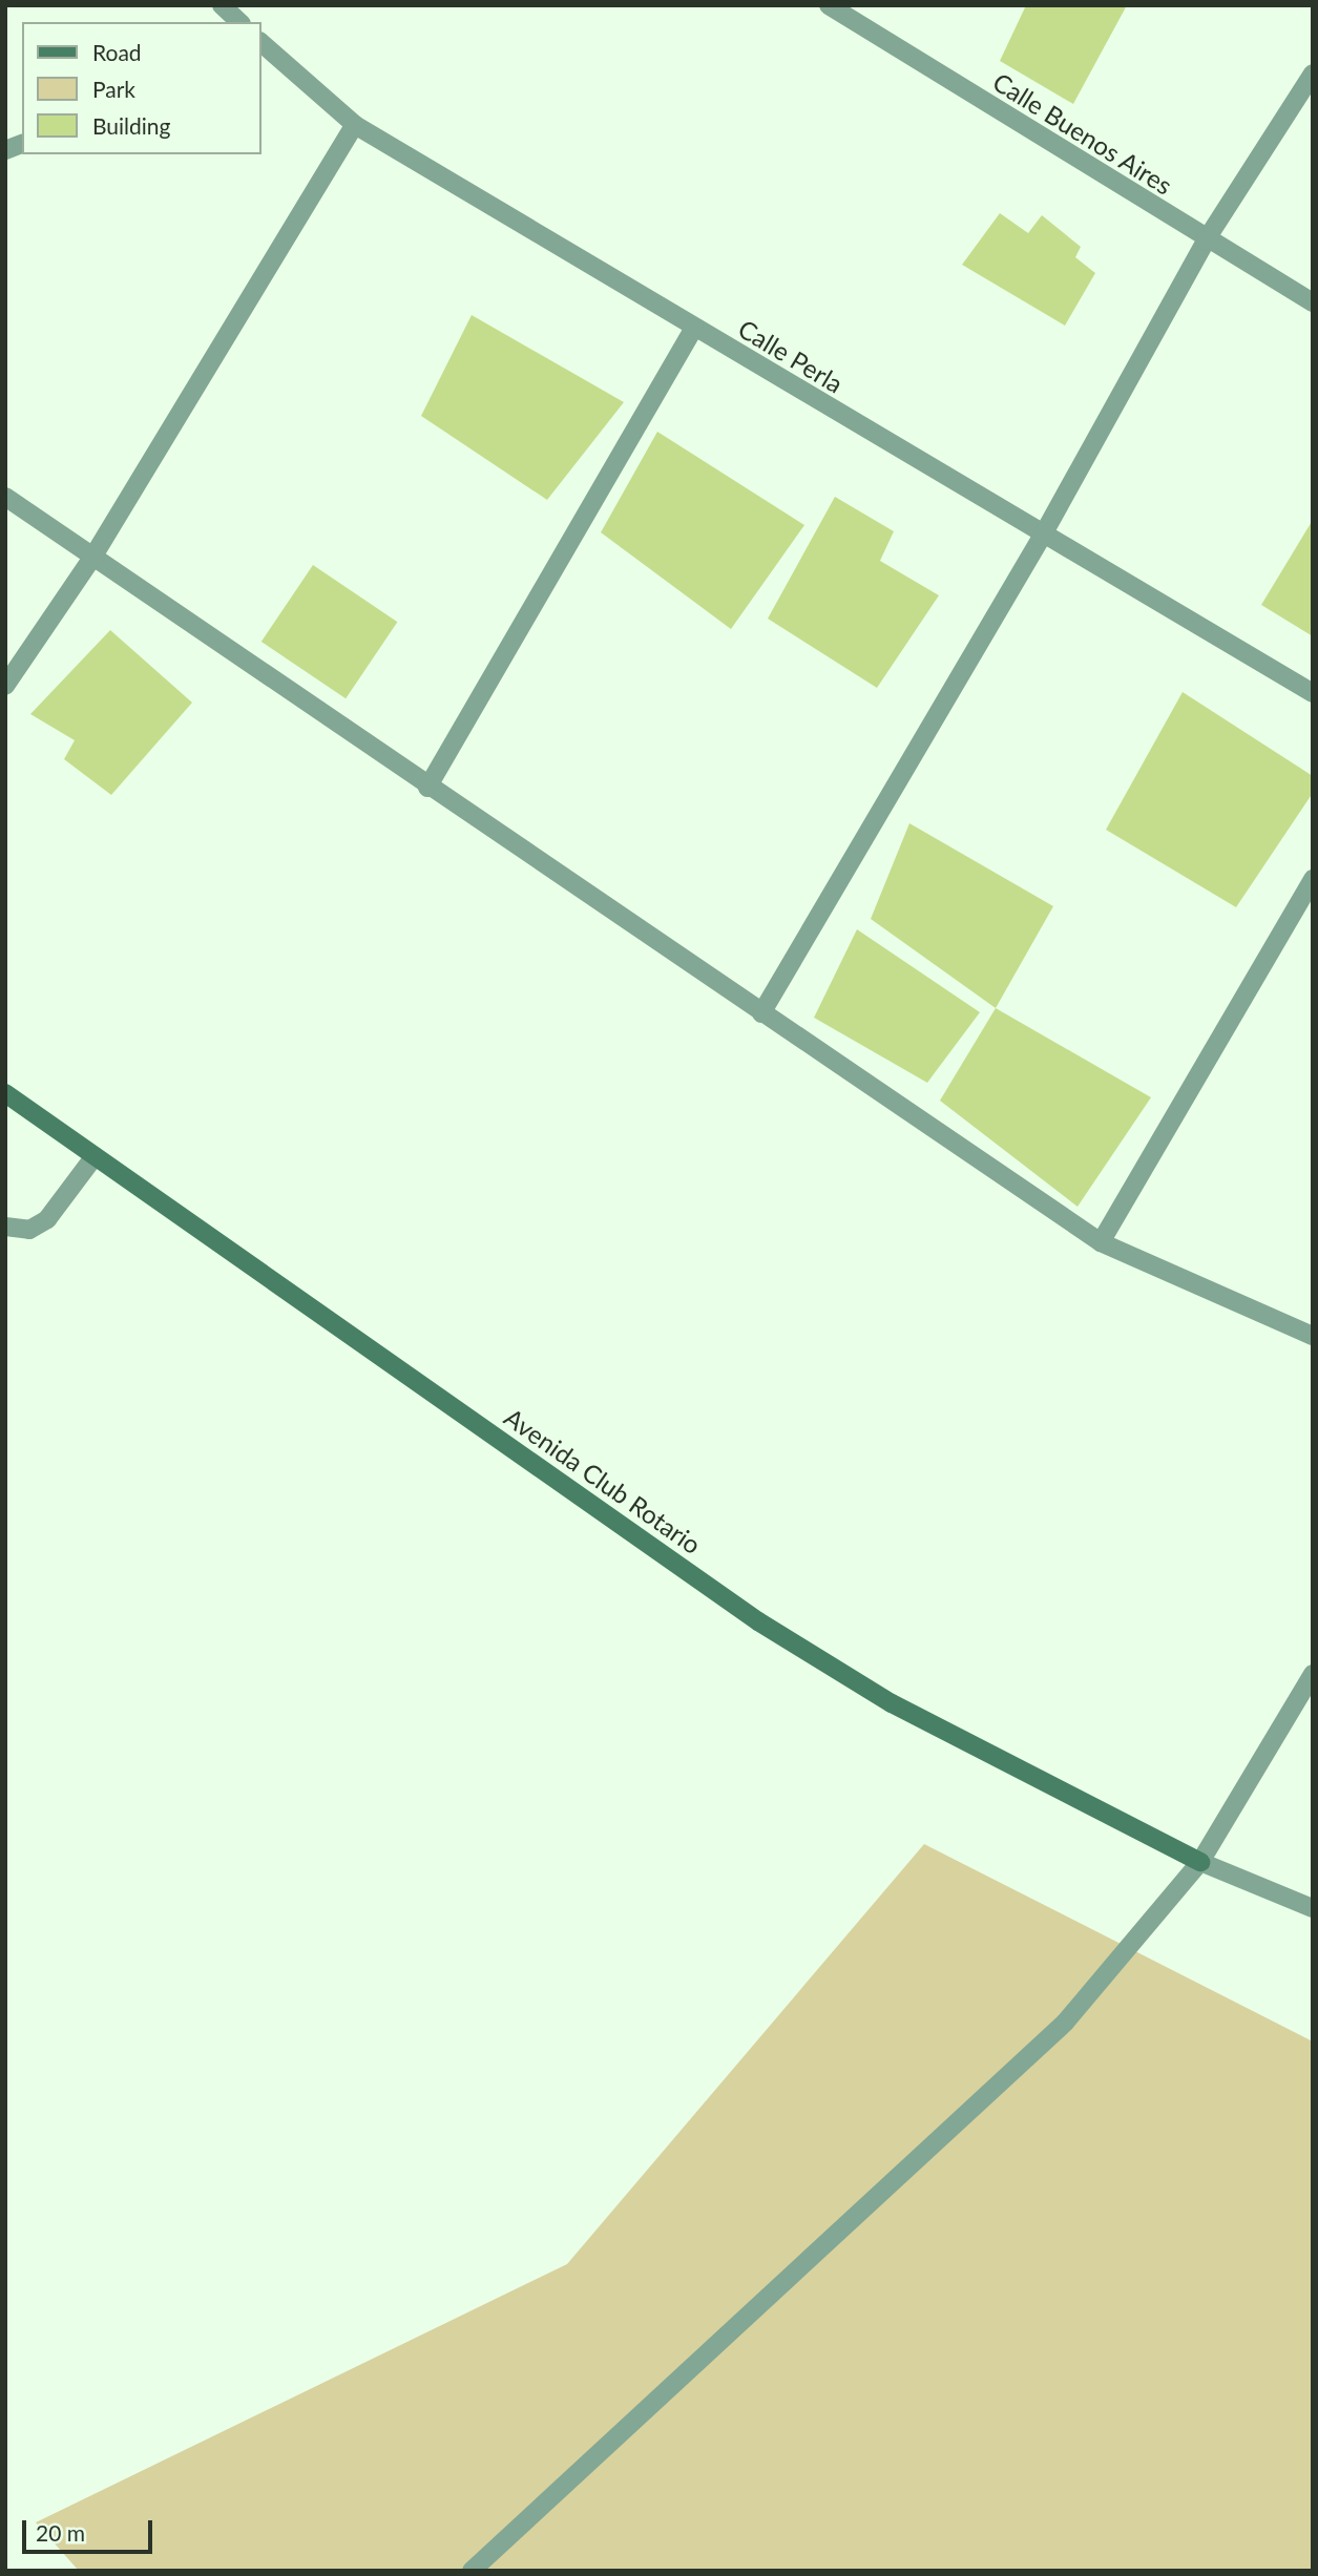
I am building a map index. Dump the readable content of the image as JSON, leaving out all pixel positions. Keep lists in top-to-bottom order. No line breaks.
{"streets":{"main road":["Avenida Club Rotario"],"street":["Calle Buenos Aires","Calle Perla"]},"legend":["Road","Park","Building"],"scale_bar":"20 m"}
